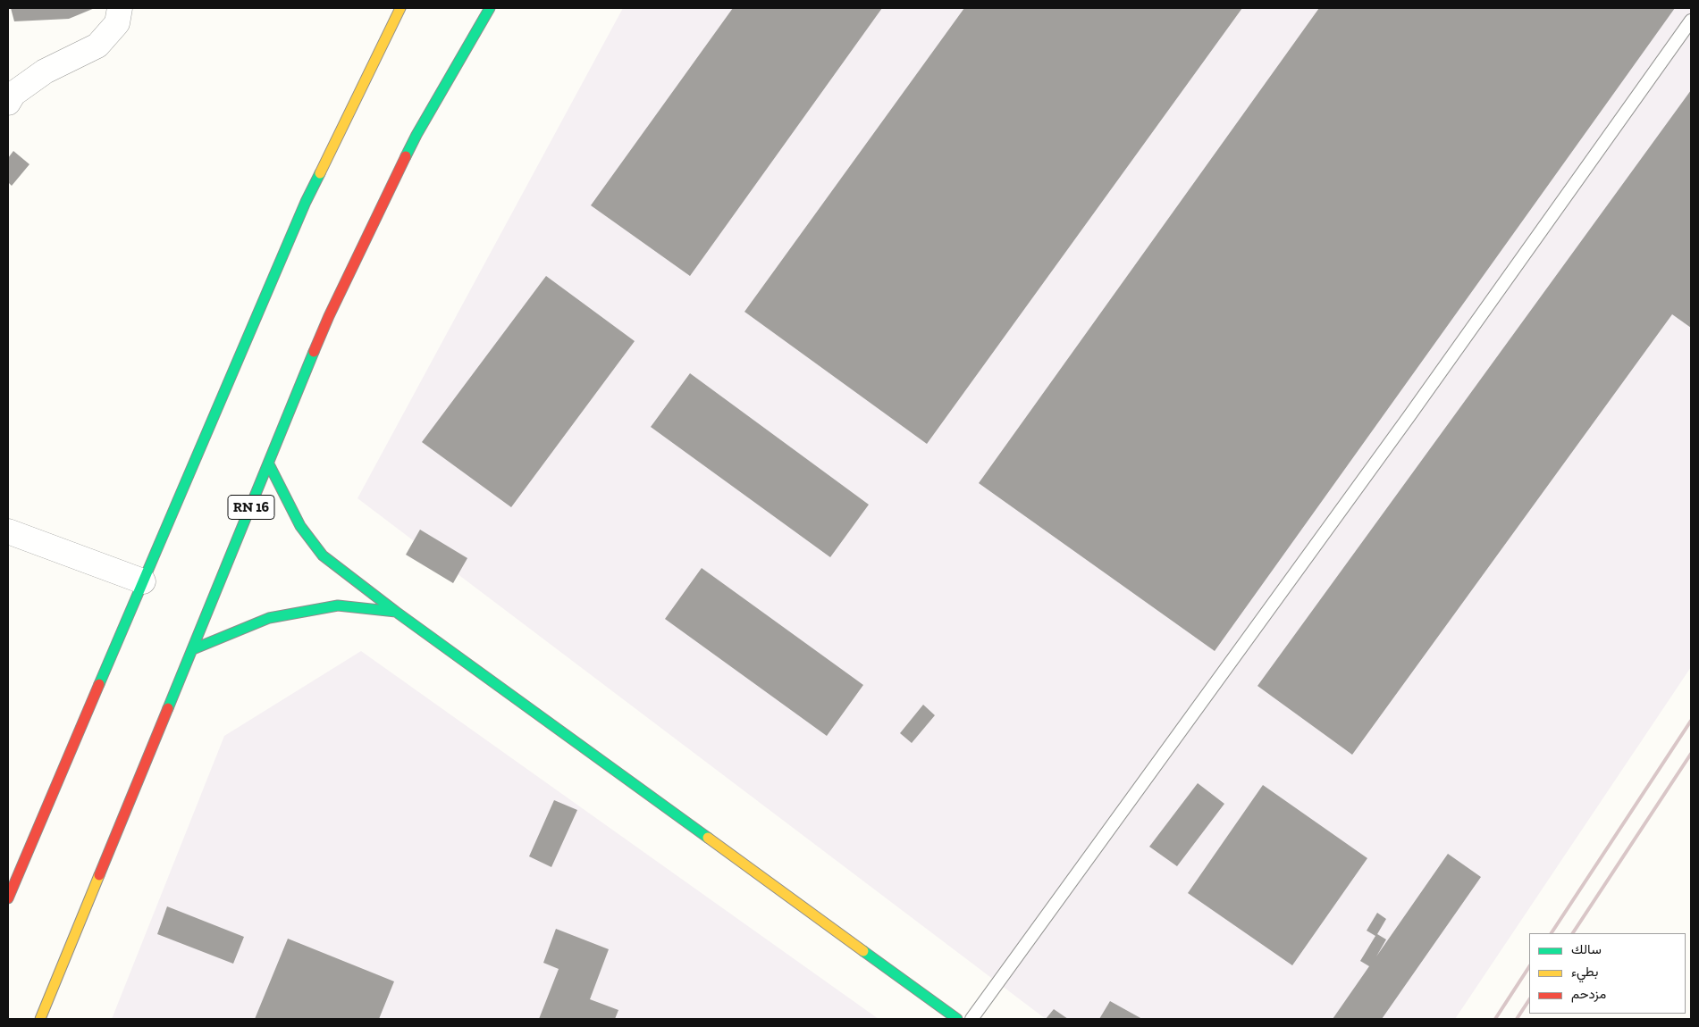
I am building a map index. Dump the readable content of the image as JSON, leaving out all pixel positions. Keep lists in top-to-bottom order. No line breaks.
{"streets":{"main road":["RN 16"]},"legend":["سالك","بطيء","مزدحم"]}
